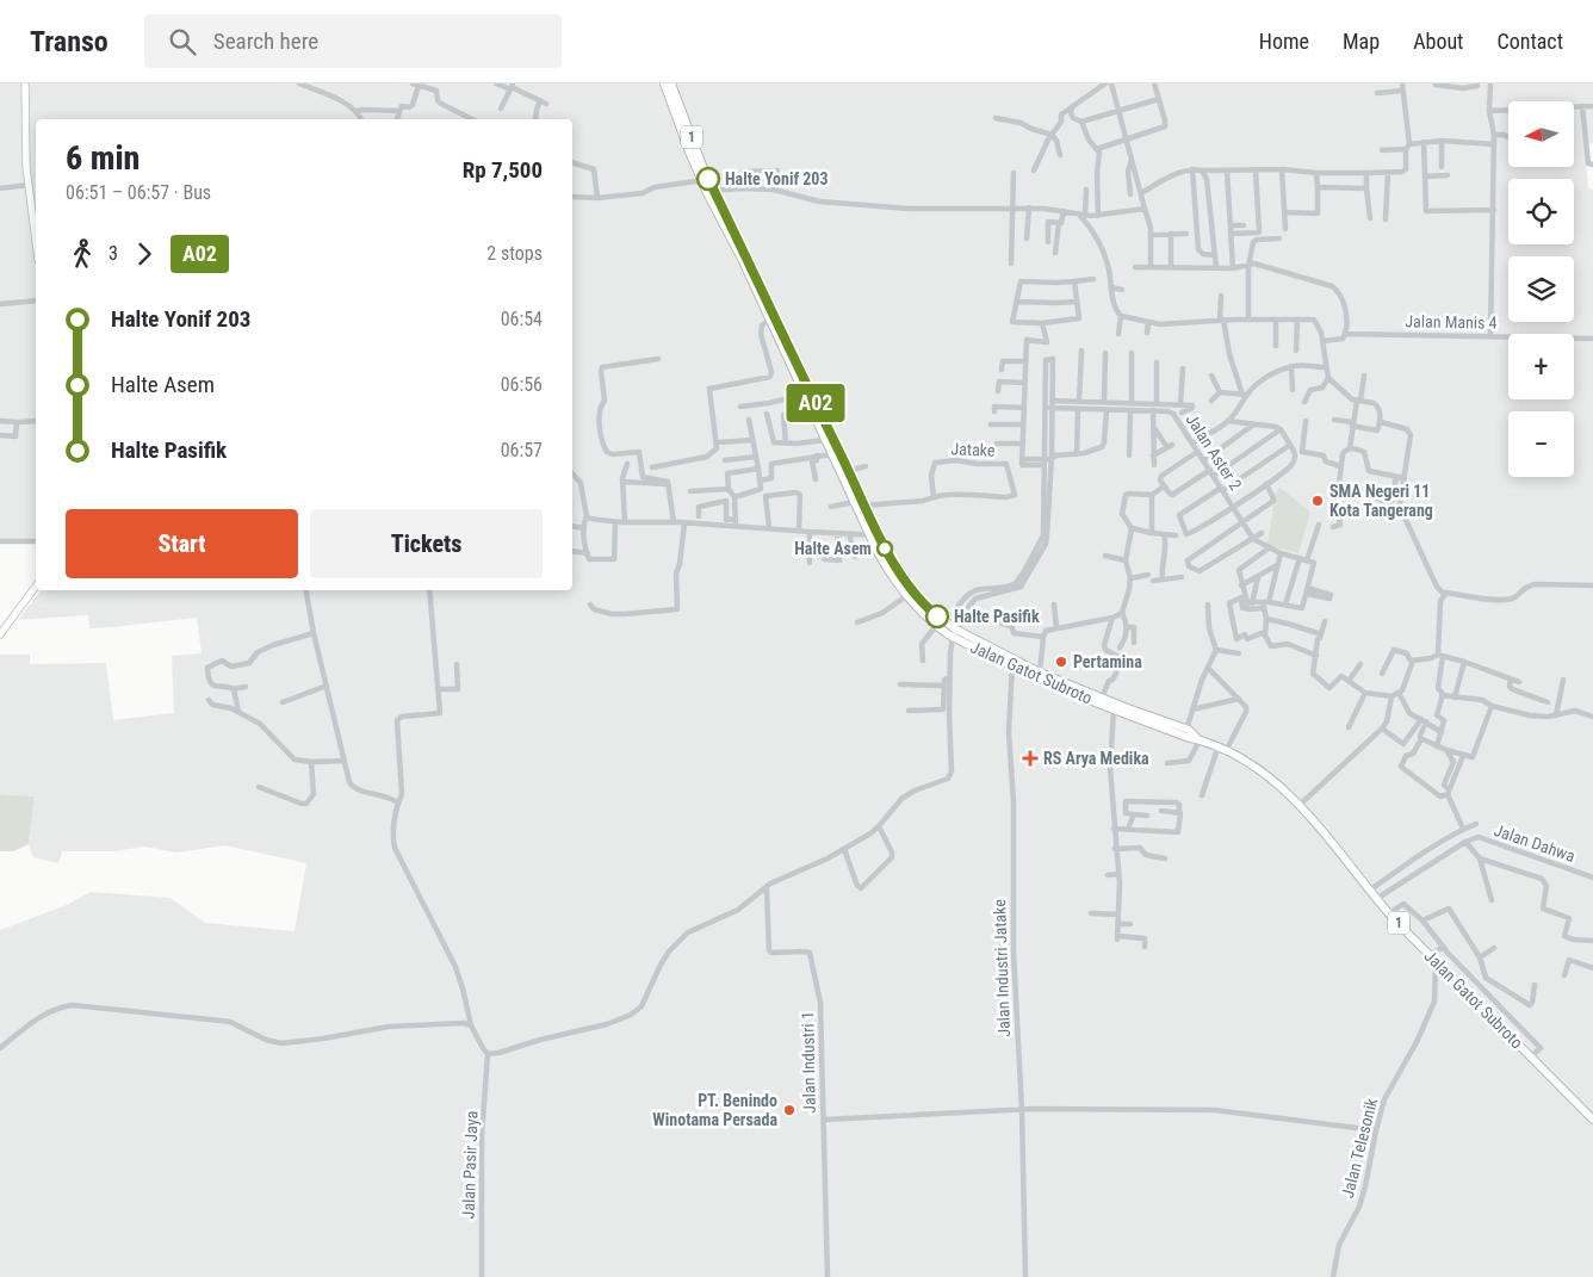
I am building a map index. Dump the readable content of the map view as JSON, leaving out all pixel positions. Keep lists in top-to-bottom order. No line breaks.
{"streets":{"highway":["1","Jalan Gatot Subroto"],"street":["Jalan Manis 4","Jatake","Jalan Aster 2","Jalan Dahwa","Jalan Industri Jatake","Jalan Industri 1","Jalan Telesonik","Jalan Pasir Jaya"]},"crossings":[["Jalan Gatot Subroto","Jalan Industri Jatake"],["Jalan Gatot Subroto","Jalan Telesonik"]],"places":{"other":["Halte Yonif 203","SMA Negeri 11 Kota Tangerang","Halte Asem","Halte Pasifik","Pertamina","PT. Benindo Winotama Persada"],"health":["RS Arya Medika"]},"lines":["bus line A02"],"north":"left","page":{"header":"Transo","search":"Search here","nav":["Home","Map","About","Contact"],"on_map":"A02","map_buttons":["+","−"],"heading":["6 min","06:51 – 06:57 · Bus","Rp 7,500"],"legs":["3","A02","2 stops"],"list":[{"name":"Halte Yonif 203","value":"06:54"},{"name":"Halte Asem","value":"06:56"},{"name":"Halte Pasifik","value":"06:57"}],"buttons":["Start","Tickets"]}}
